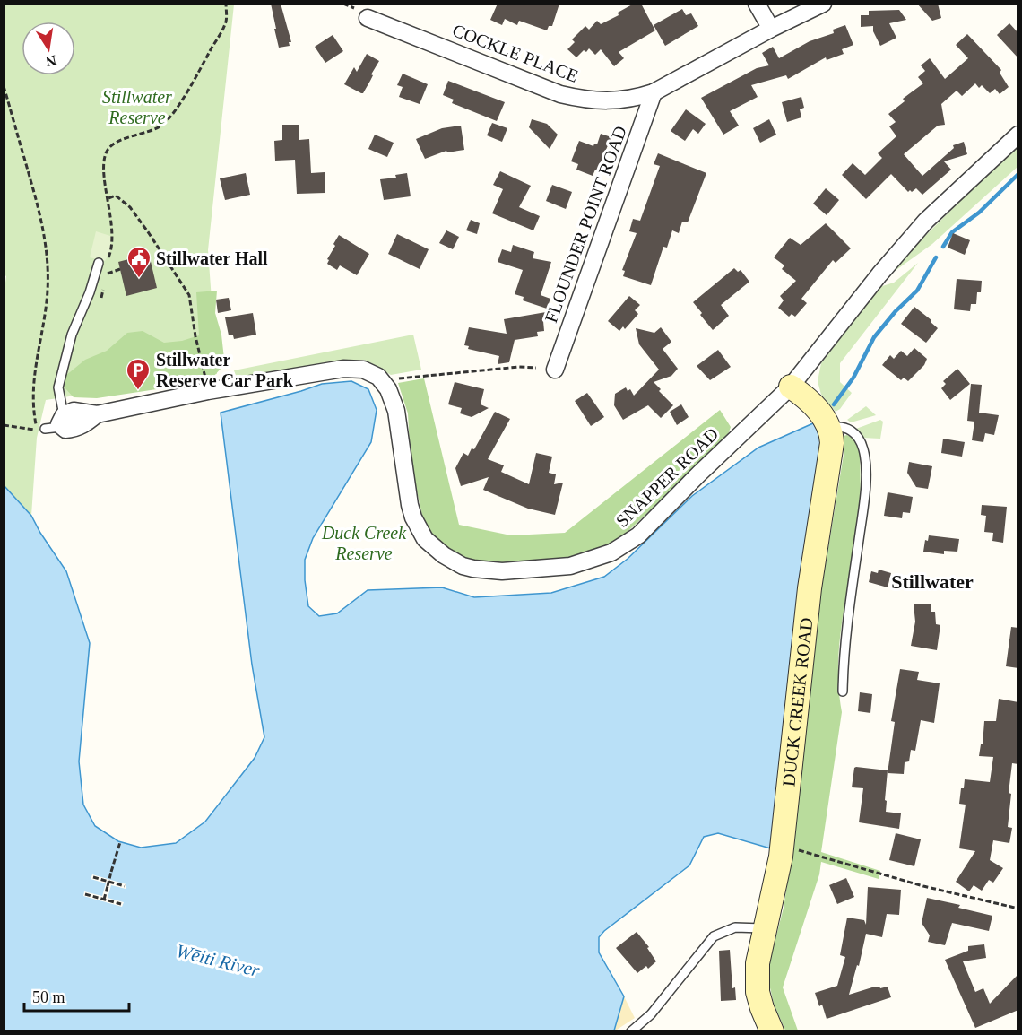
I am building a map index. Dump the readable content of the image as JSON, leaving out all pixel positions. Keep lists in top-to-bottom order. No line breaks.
{"streets":{"street":["COCKLE PLACE","FLOUNDER POINT ROAD","SNAPPER ROAD","DUCK CREEK ROAD"]},"crossings":[["COCKLE PLACE","FLOUNDER POINT ROAD"]],"districts":["Stillwater"],"water":["Wēiti River"],"parks":["Stillwater Reserve","Duck Creek Reserve"],"places":{"public building":["Stillwater Hall"],"parking":["Stillwater Reserve Car Park"]},"scale_bar":"50 m","north":"bottom"}
